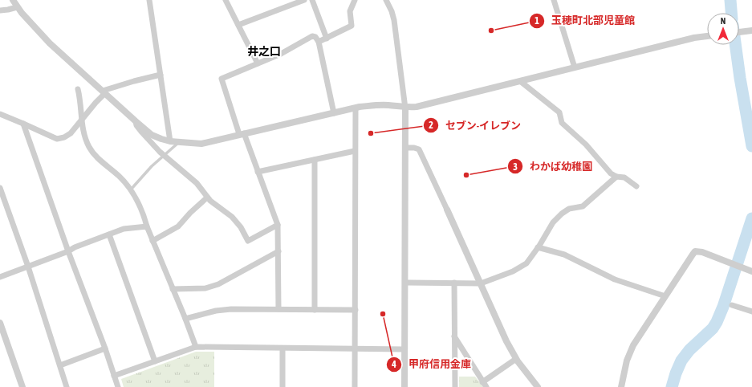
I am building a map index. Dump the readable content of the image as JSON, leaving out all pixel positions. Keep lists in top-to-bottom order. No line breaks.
{"districts":["井之口"],"places":["玉穂町北部児童館","セブン-イレブン","わかば幼稚園","甲府信用金庫"],"north":"top"}
